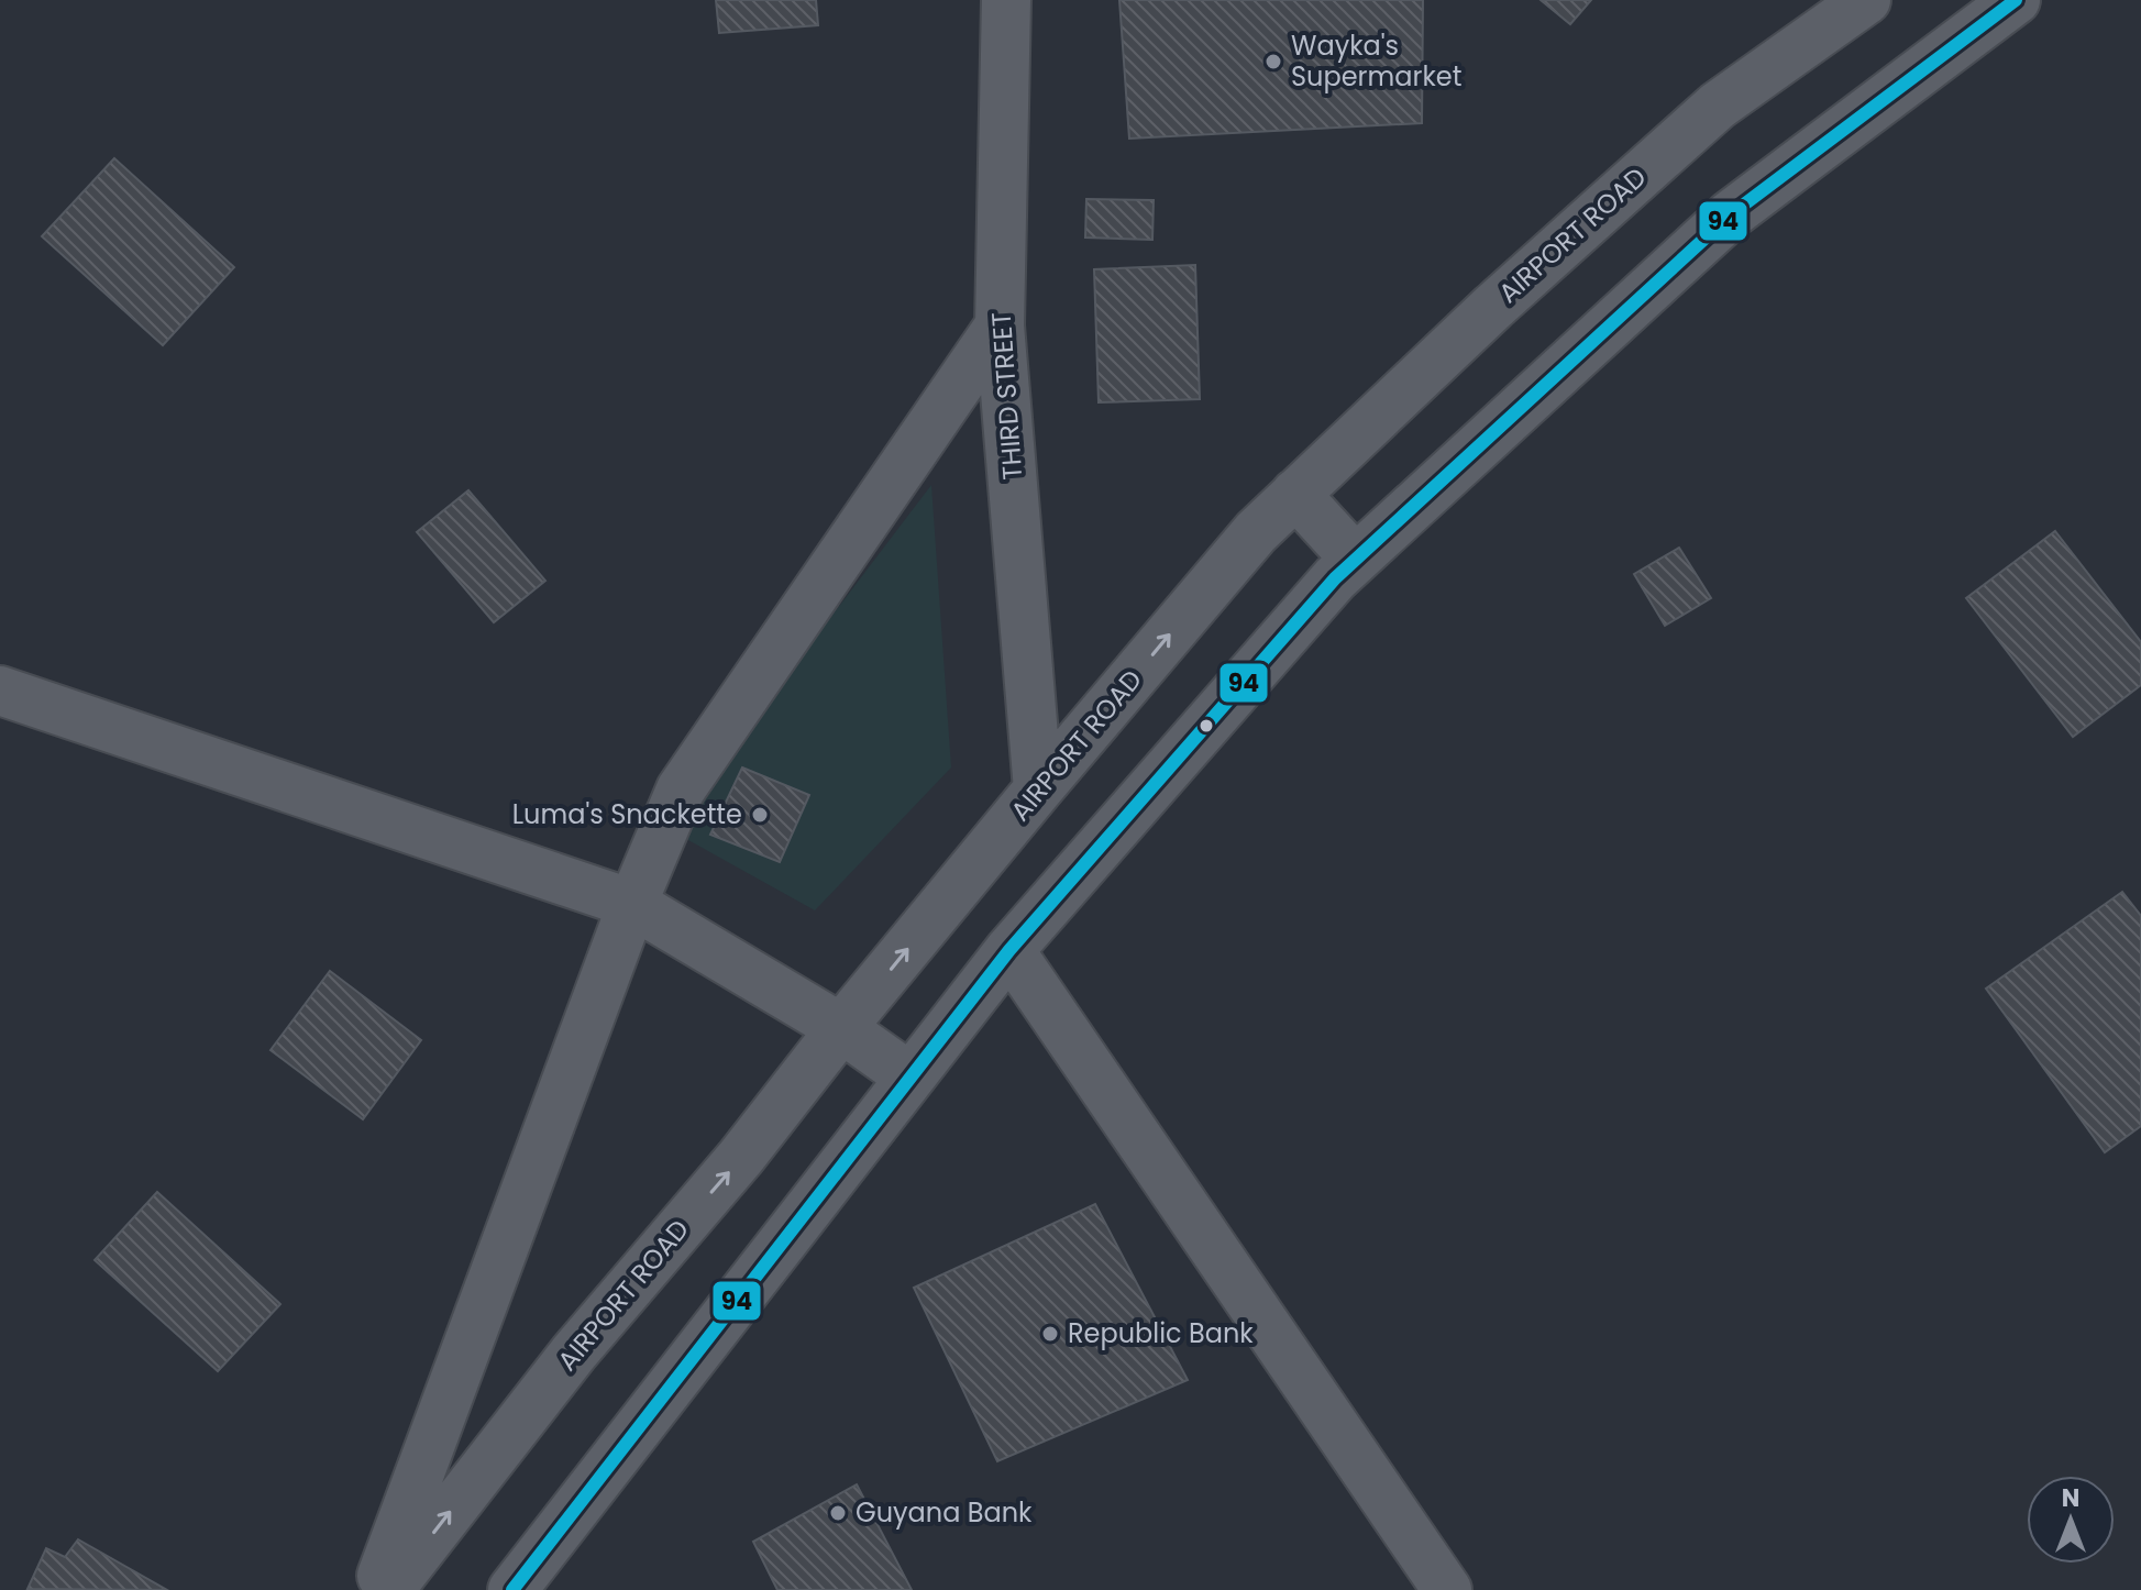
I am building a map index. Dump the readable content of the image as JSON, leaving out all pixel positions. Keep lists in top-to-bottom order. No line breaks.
{"streets":{"street":["AIRPORT ROAD","THIRD STREET"]},"crossings":[["AIRPORT ROAD","THIRD STREET"]],"places":["Wayka's Supermarket","Luma's Snackette","Republic Bank","Guyana Bank"],"lines":["transit line 94"],"north":"top"}
